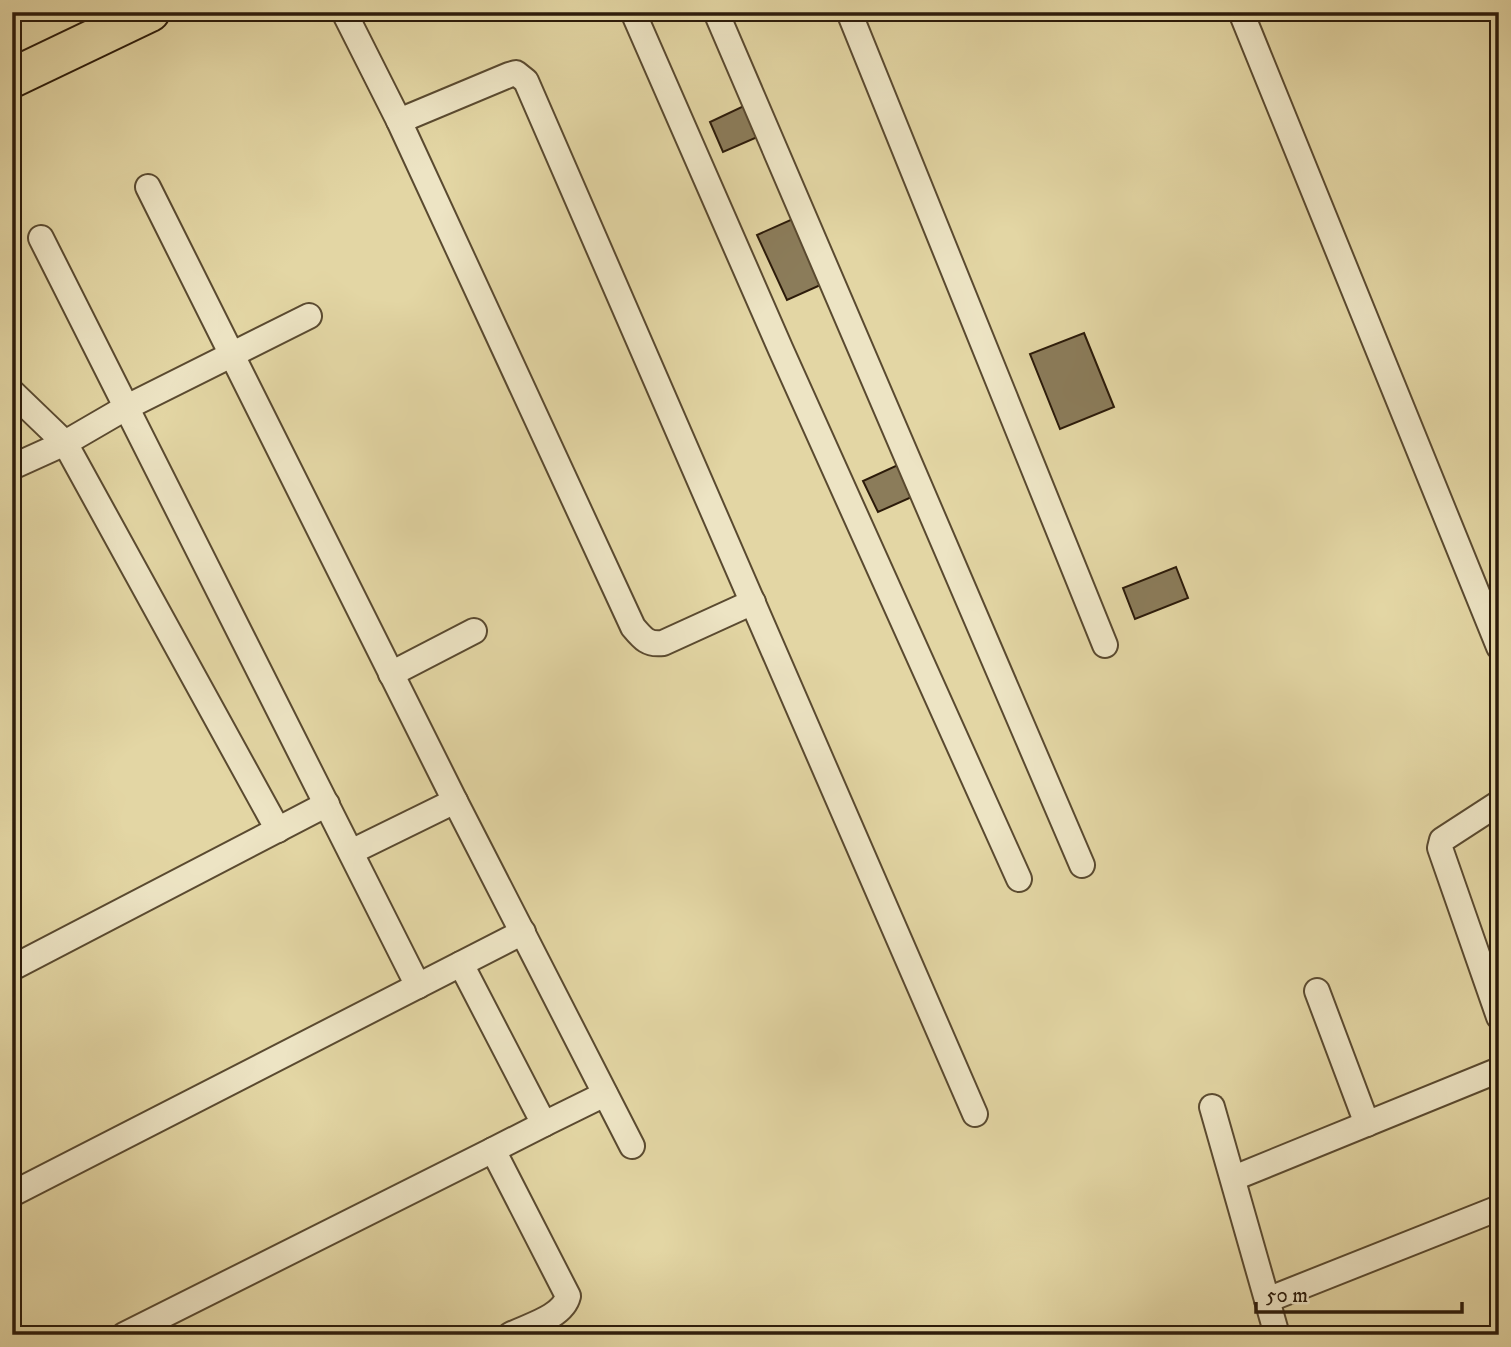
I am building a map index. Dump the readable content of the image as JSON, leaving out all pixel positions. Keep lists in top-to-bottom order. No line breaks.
{"scale_bar":"50 m"}
